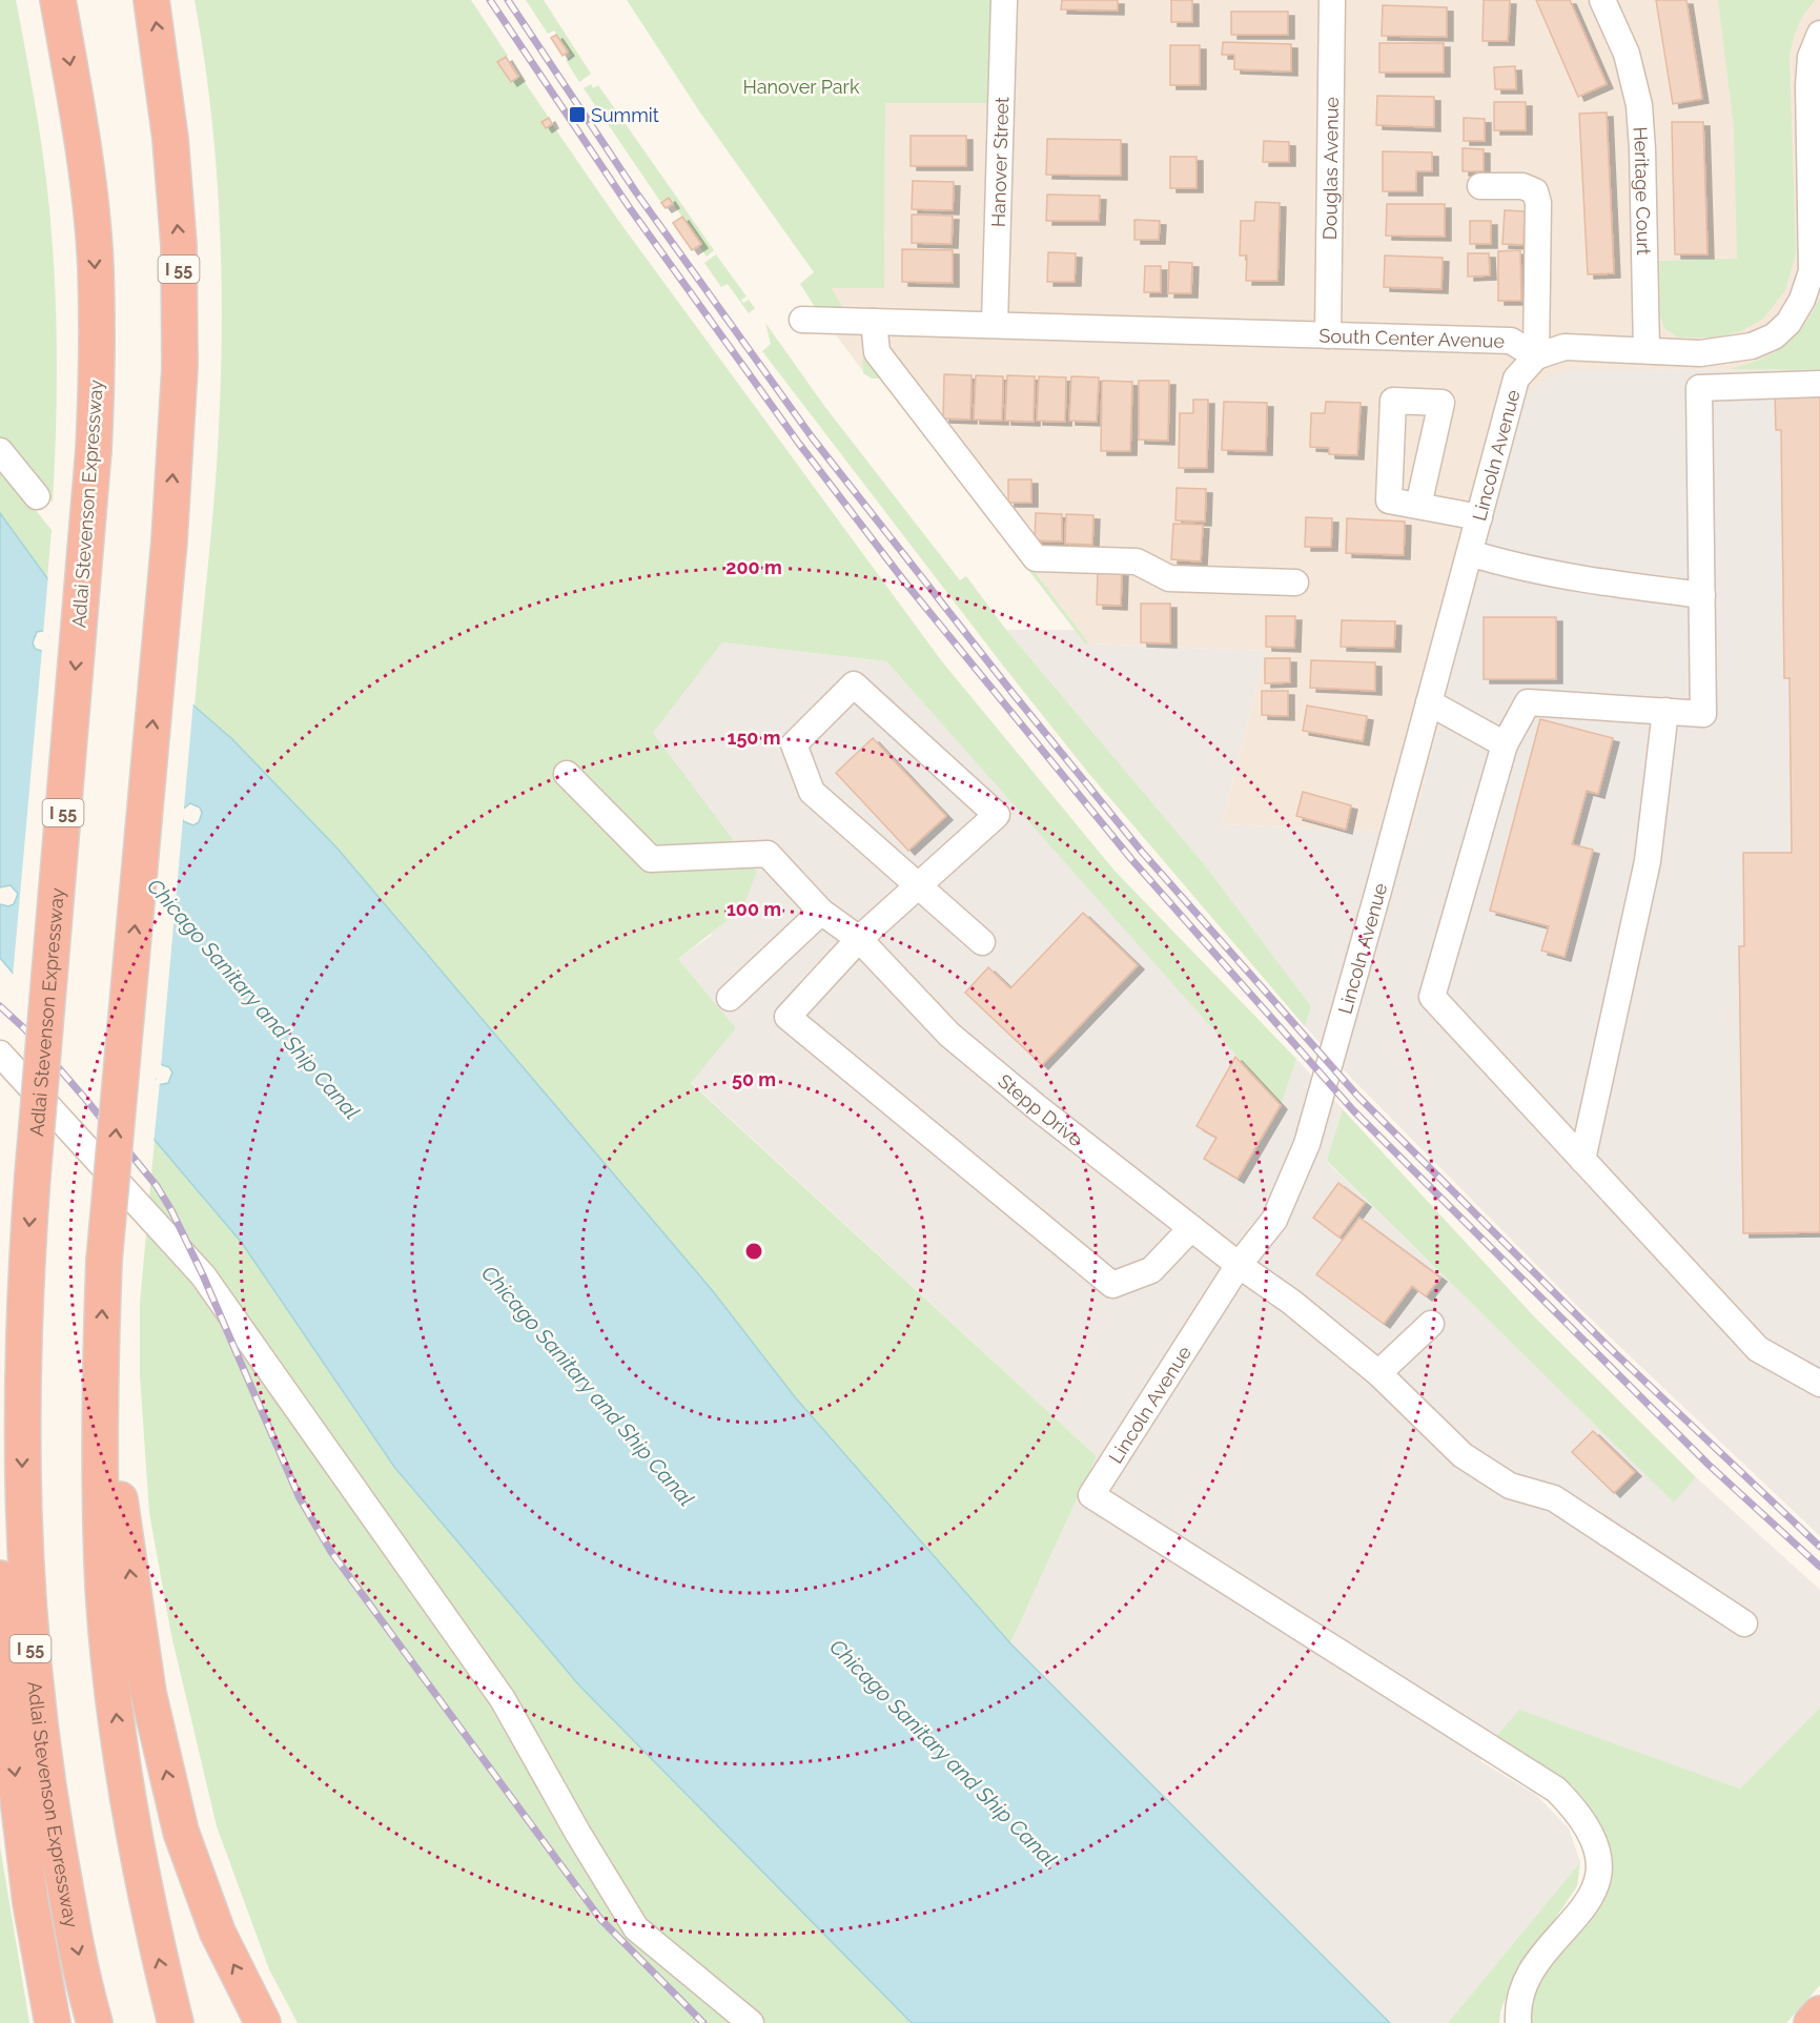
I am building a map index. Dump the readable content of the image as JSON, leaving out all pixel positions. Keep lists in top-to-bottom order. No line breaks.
{"streets":{"highway":["I 55","Adlai Stevenson Expressway"],"street":["Hanover Street","Douglas Avenue","Heritage Court","South Center Avenue","Lincoln Avenue","Stepp Drive"]},"crossings":[["Hanover Street","South Center Avenue"],["Douglas Avenue","South Center Avenue"],["South Center Avenue","Lincoln Avenue"],["Lincoln Avenue","Stepp Drive"]],"water":["Chicago Sanitary and Ship Canal"],"parks":["Hanover Park"],"places":{"transit":["Summit"]},"rings":["200 m","150 m","100 m","50 m"]}
